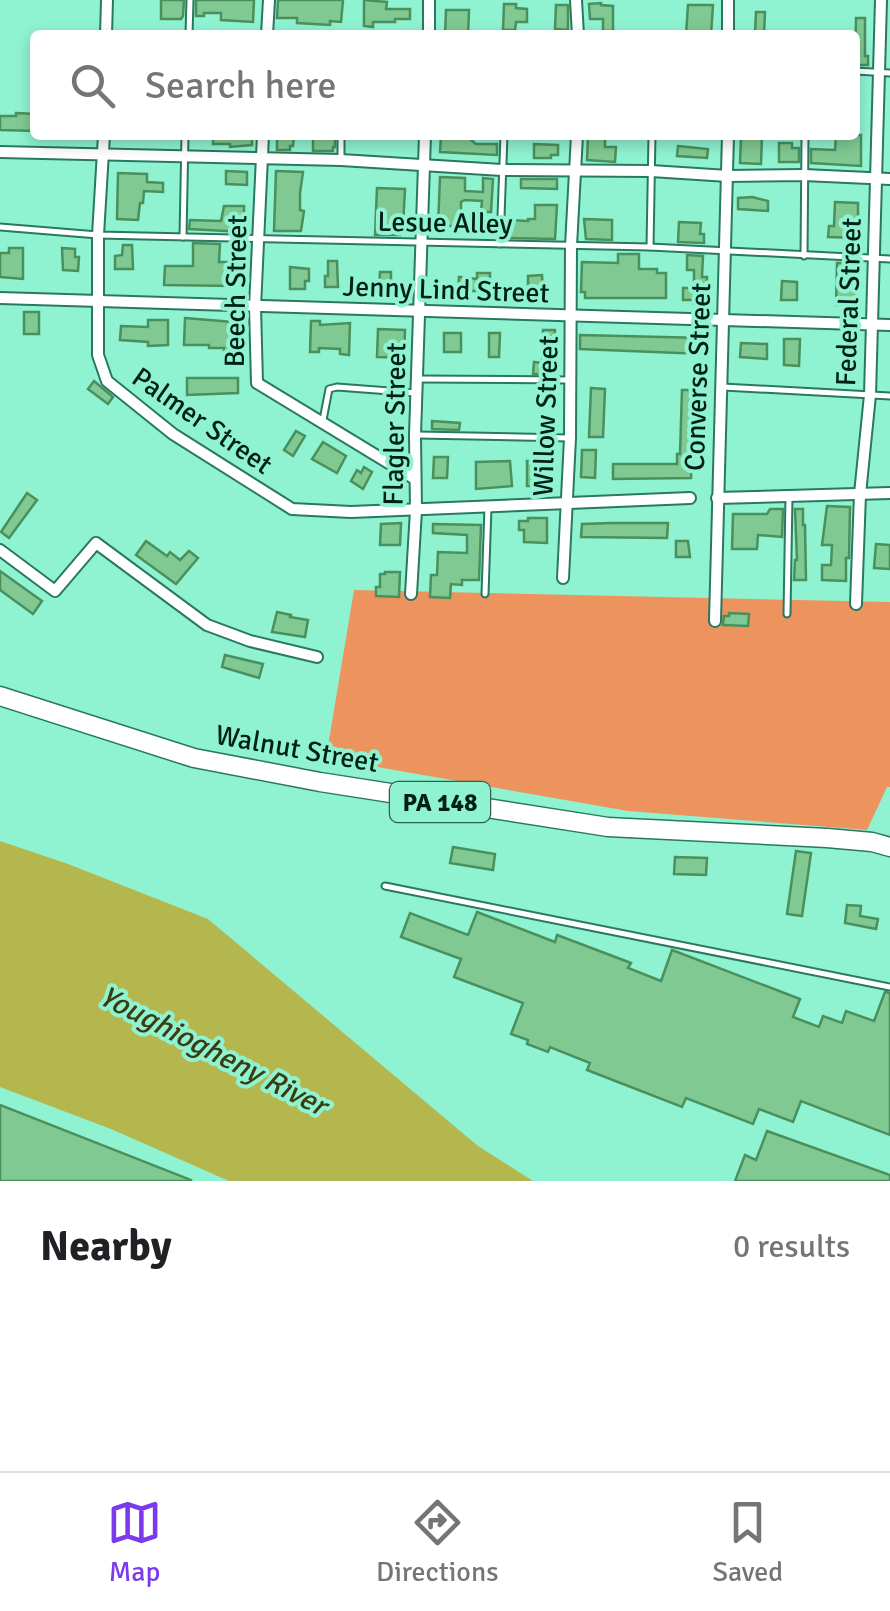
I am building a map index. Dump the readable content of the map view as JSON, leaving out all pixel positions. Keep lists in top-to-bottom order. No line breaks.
{"streets":{"main road":["Walnut Street","PA 148"],"street":["Jenny Lind Street","Beech Street","Federal Street","Converse Street","Willow Street","Palmer Street","Flagler Street"],"lane":["Lesue Alley"]},"crossings":[["Lesue Alley","Beech Street"],["Lesue Alley","Federal Street"],["Lesue Alley","Converse Street"],["Lesue Alley","Willow Street"],["Lesue Alley","Palmer Street"],["Lesue Alley","Flagler Street"],["Jenny Lind Street","Beech Street"],["Jenny Lind Street","Federal Street"],["Jenny Lind Street","Converse Street"],["Jenny Lind Street","Willow Street"],["Jenny Lind Street","Palmer Street"],["Jenny Lind Street","Flagler Street"],["Beech Street","Flagler Street"],["Willow Street","Palmer Street"],["Palmer Street","Flagler Street"]],"water":["Youghiogheny River"],"page":{"search":"Search here","heading":["Nearby","0 results"],"nav":["Map","Directions","Saved"]}}
